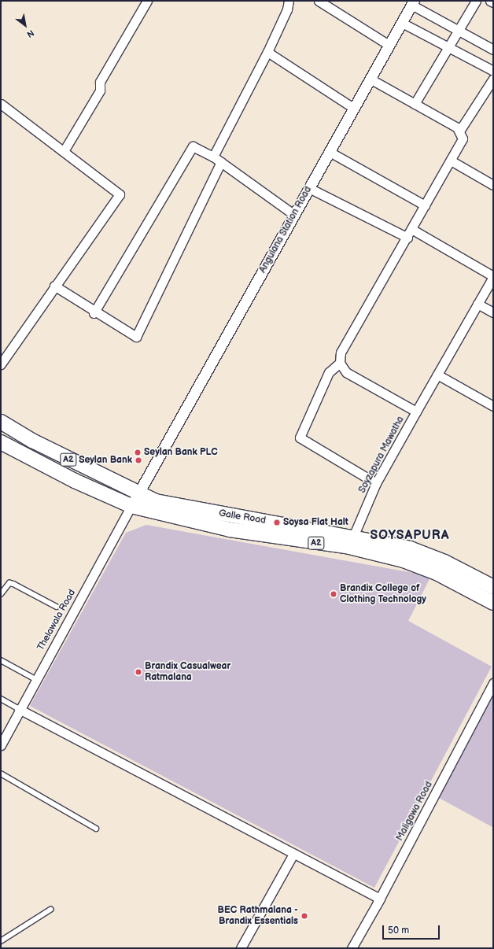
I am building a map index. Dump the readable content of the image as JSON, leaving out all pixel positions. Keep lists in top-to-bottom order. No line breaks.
{"streets":{"highway":["A2","Galle Road"],"street":["Angulana Station Road","Soyzapura Mawatha","Thelawala Road","Maligawa Road"]},"crossings":[["Angulana Station Road","Galle Road"],["Angulana Station Road","Thelawala Road"],["Soyzapura Mawatha","Galle Road"],["Galle Road","Thelawala Road"]],"districts":["SOYSAPURA"],"places":["Seylan Bank PLC","Seylan Bank","Soysa Flat Halt","Brandix College of Clothing Technology","Brandix Casualwear Ratmalana","BEC Rathmalana - Brandix Essentials"],"scale_bar":"50 m","north":"bottom right"}
